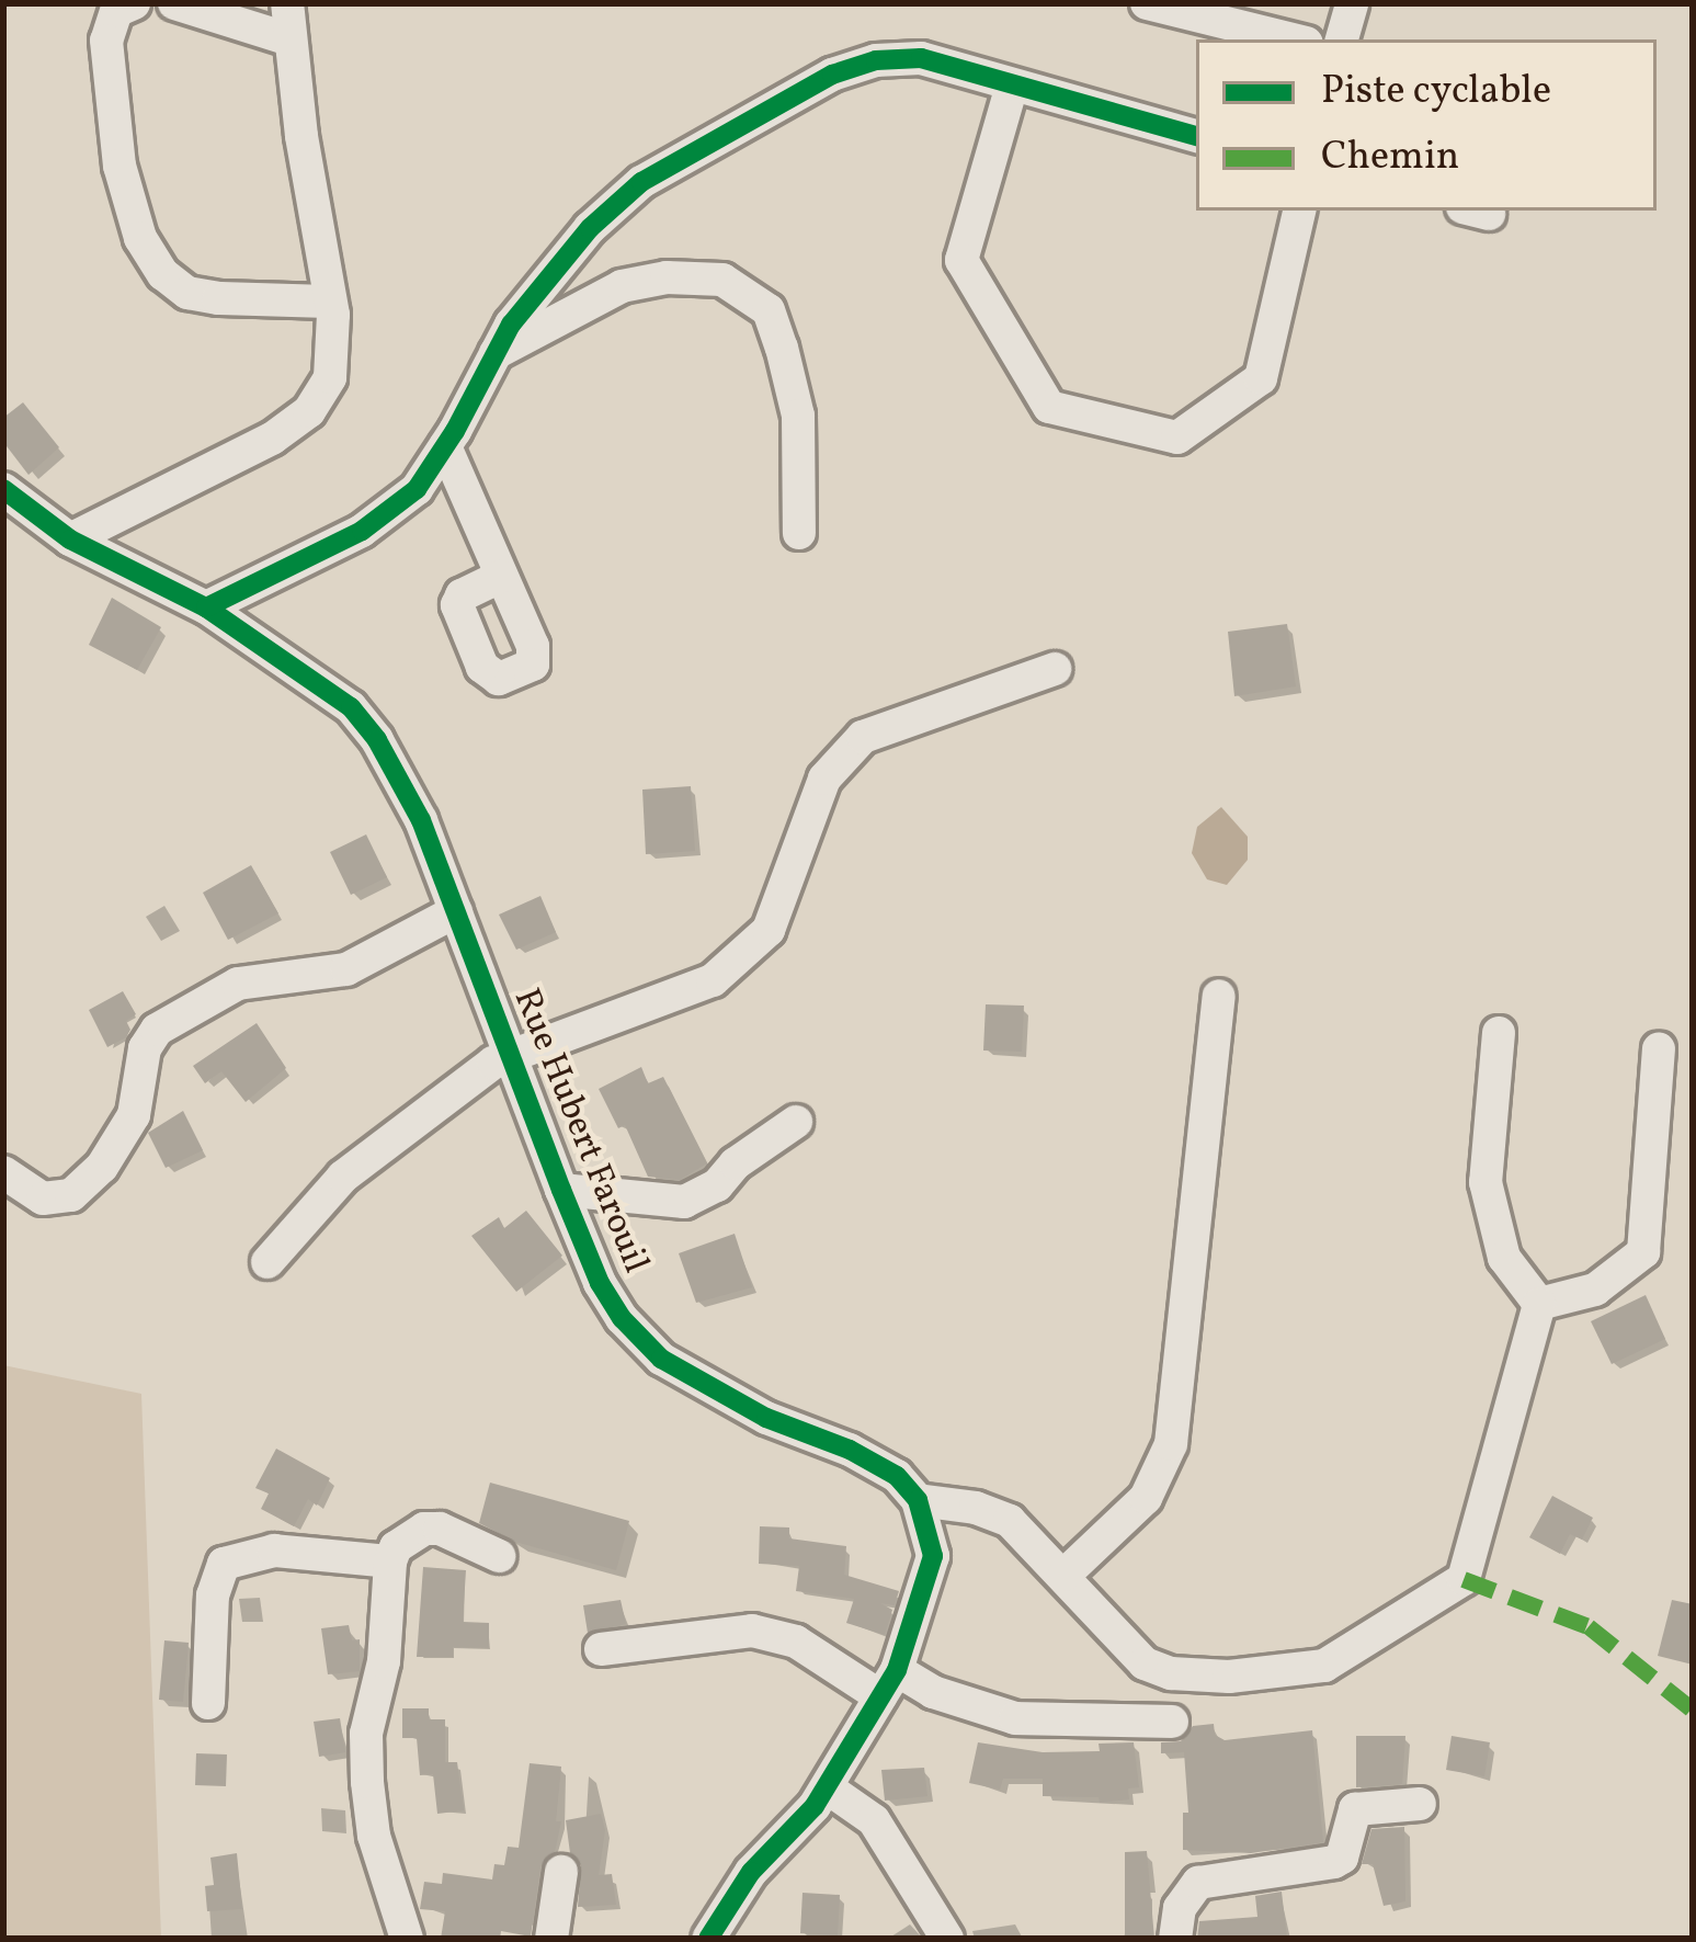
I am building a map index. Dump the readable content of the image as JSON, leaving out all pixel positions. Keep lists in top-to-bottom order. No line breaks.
{"streets":{"street":["Rue Hubert Farouil"]},"legend":["Piste cyclable","Chemin"]}
